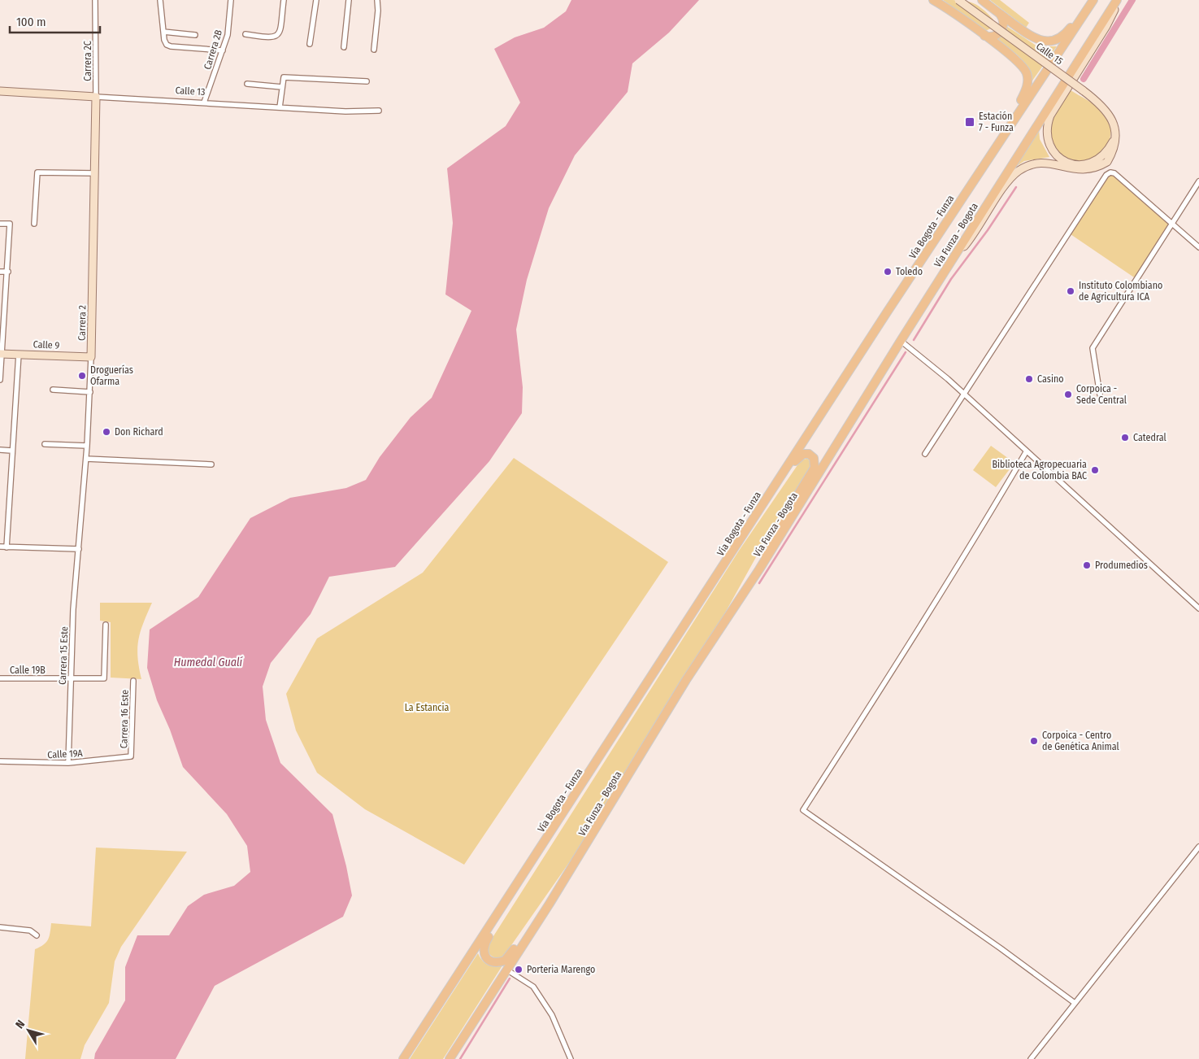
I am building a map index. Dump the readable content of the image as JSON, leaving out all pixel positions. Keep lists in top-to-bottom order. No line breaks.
{"streets":{"main road":["Vía Bogota - Funza","Vía Funza - Bogota"],"street":["Carrera 2B","Calle 15","Carrera 2C","Calle 13","Carrera 2","Calle 9","Carrera 15 Este","Calle 19B","Carrera 16 Este","Calle 19A"]},"crossings":[["Carrera 2B","Calle 13"],["Carrera 2C","Calle 13"],["Carrera 2C","Carrera 2"],["Calle 13","Carrera 2"],["Carrera 2","Calle 9"],["Carrera 2","Carrera 15 Este"],["Carrera 15 Este","Calle 19B"],["Carrera 15 Este","Calle 19A"],["Carrera 16 Este","Calle 19A"]],"water":["Humedal Gualí"],"parks":["La Estancia"],"places":{"transit":["Estación 7 - Funza"],"other":["Toledo","Instituto Colombiano de Agricultura ICA","Droguerías Ofarma","Casino","Corpoica - Sede Central","Don Richard","Catedral","Biblioteca Agropecuaria de Colombia BAC","Produmedios","Corpoica - Centro de Genética Animal","Porteria Marengo"]},"scale_bar":"100 m","north":"top left"}
